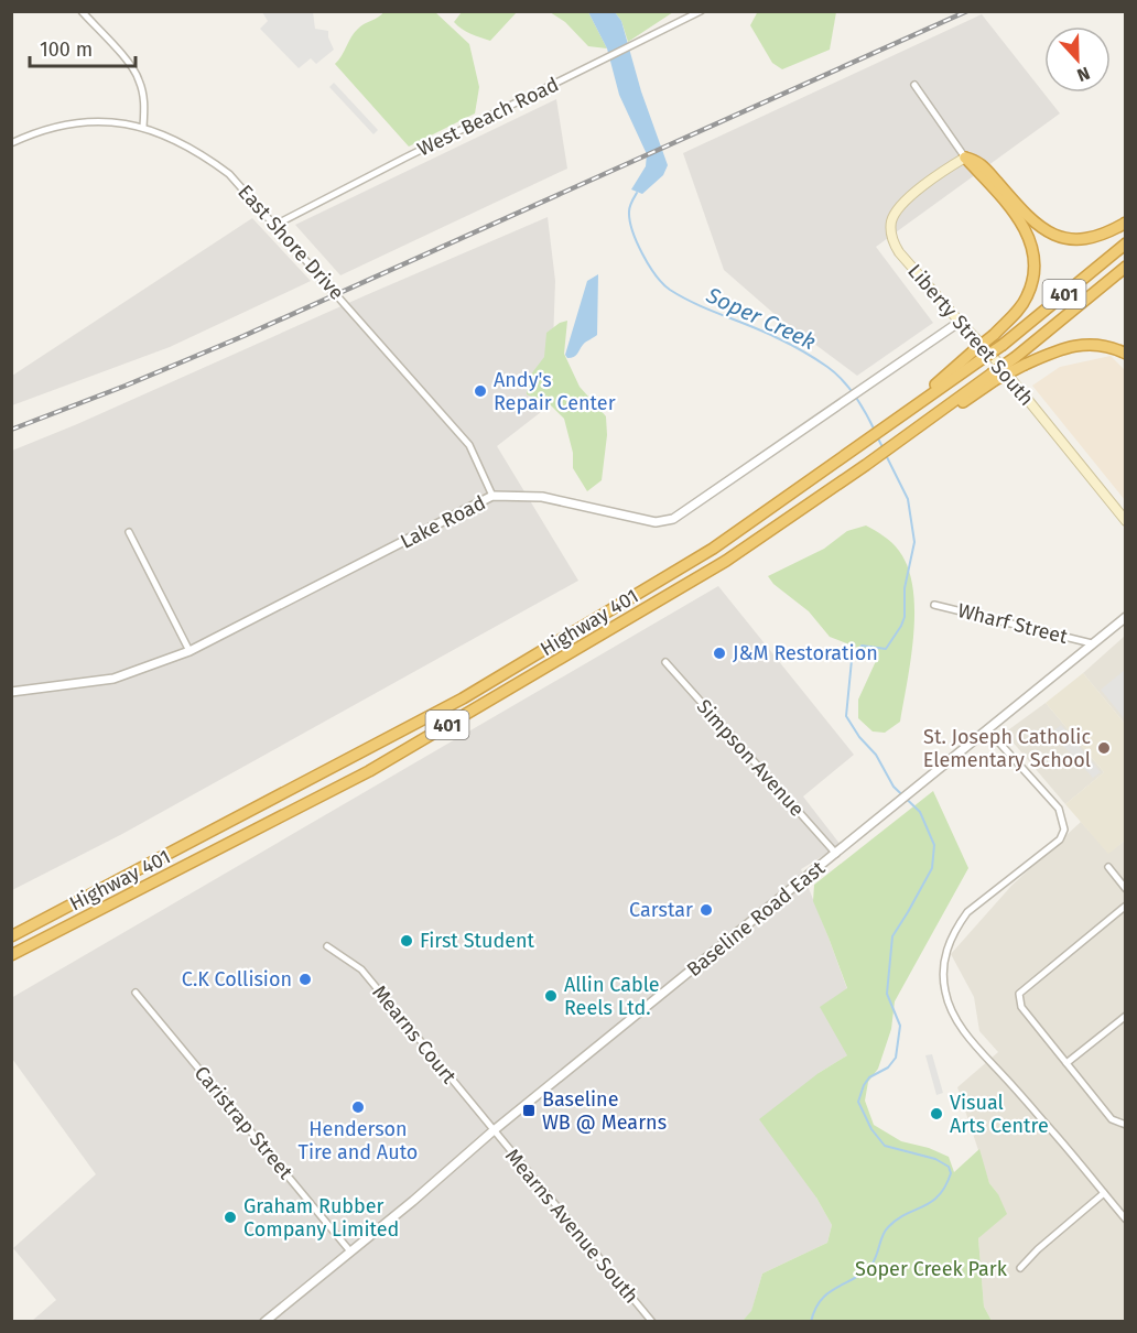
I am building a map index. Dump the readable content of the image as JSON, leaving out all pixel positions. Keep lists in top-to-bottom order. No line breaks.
{"streets":{"highway":["401","Highway 401"],"main road":["Liberty Street South"],"street":["West Beach Road","East Shore Drive","Lake Road","Wharf Street","Simpson Avenue","Baseline Road East","Mearns Court","Caristrap Street","Mearns Avenue South"]},"crossings":[["West Beach Road","East Shore Drive"],["East Shore Drive","Lake Road"],["401","Highway 401"],["Liberty Street South","Lake Road"],["Wharf Street","Baseline Road East"],["Simpson Avenue","Baseline Road East"],["Baseline Road East","Mearns Court"],["Baseline Road East","Caristrap Street"],["Baseline Road East","Mearns Avenue South"],["Mearns Court","Mearns Avenue South"]],"water":["Soper Creek"],"parks":["Soper Creek Park"],"places":{"other":["Andy's Repair Center","J&M Restoration","St. Joseph Catholic Elementary School","Carstar","First Student","C.K Collision","Allin Cable Reels Ltd.","Henderson Tire and Auto","Visual Arts Centre","Graham Rubber Company Limited"],"transit":["Baseline WB @ Mearns"]},"scale_bar":"100 m","north":"bottom"}
